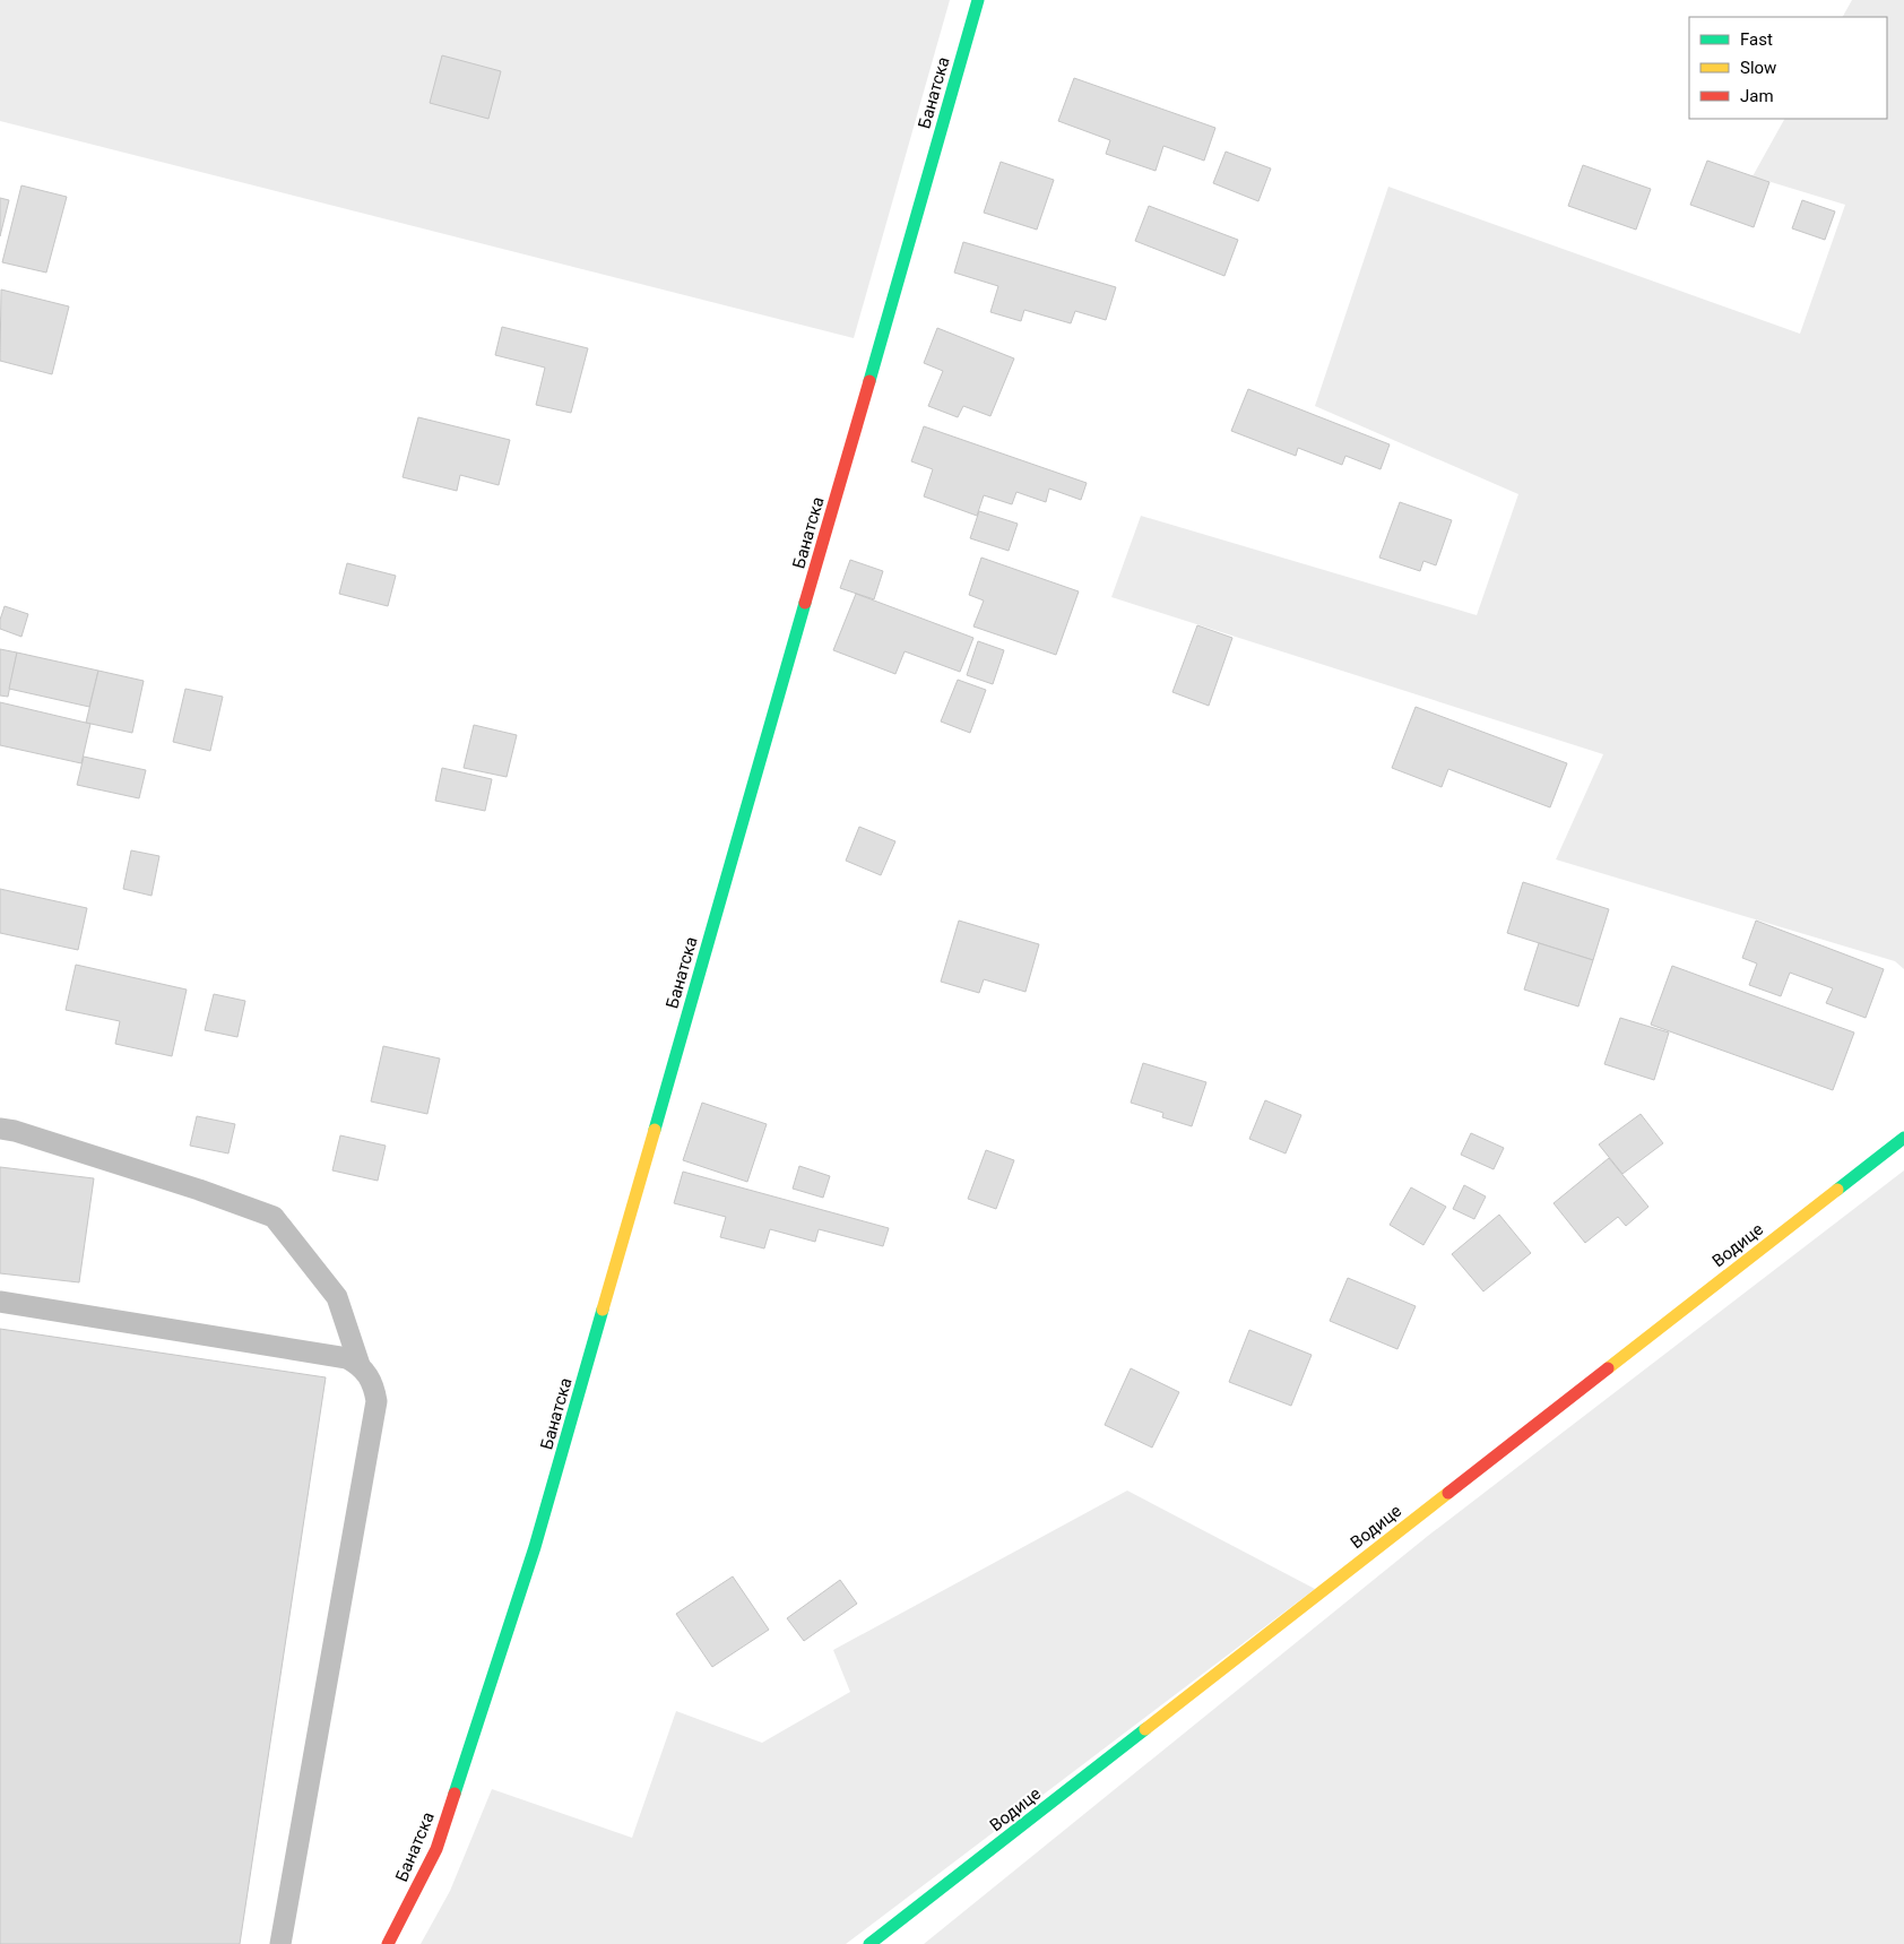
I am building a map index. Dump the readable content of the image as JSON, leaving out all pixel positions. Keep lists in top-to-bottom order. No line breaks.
{"streets":{"street":["Банатска","Водице"]},"legend":["Fast","Slow","Jam"]}
